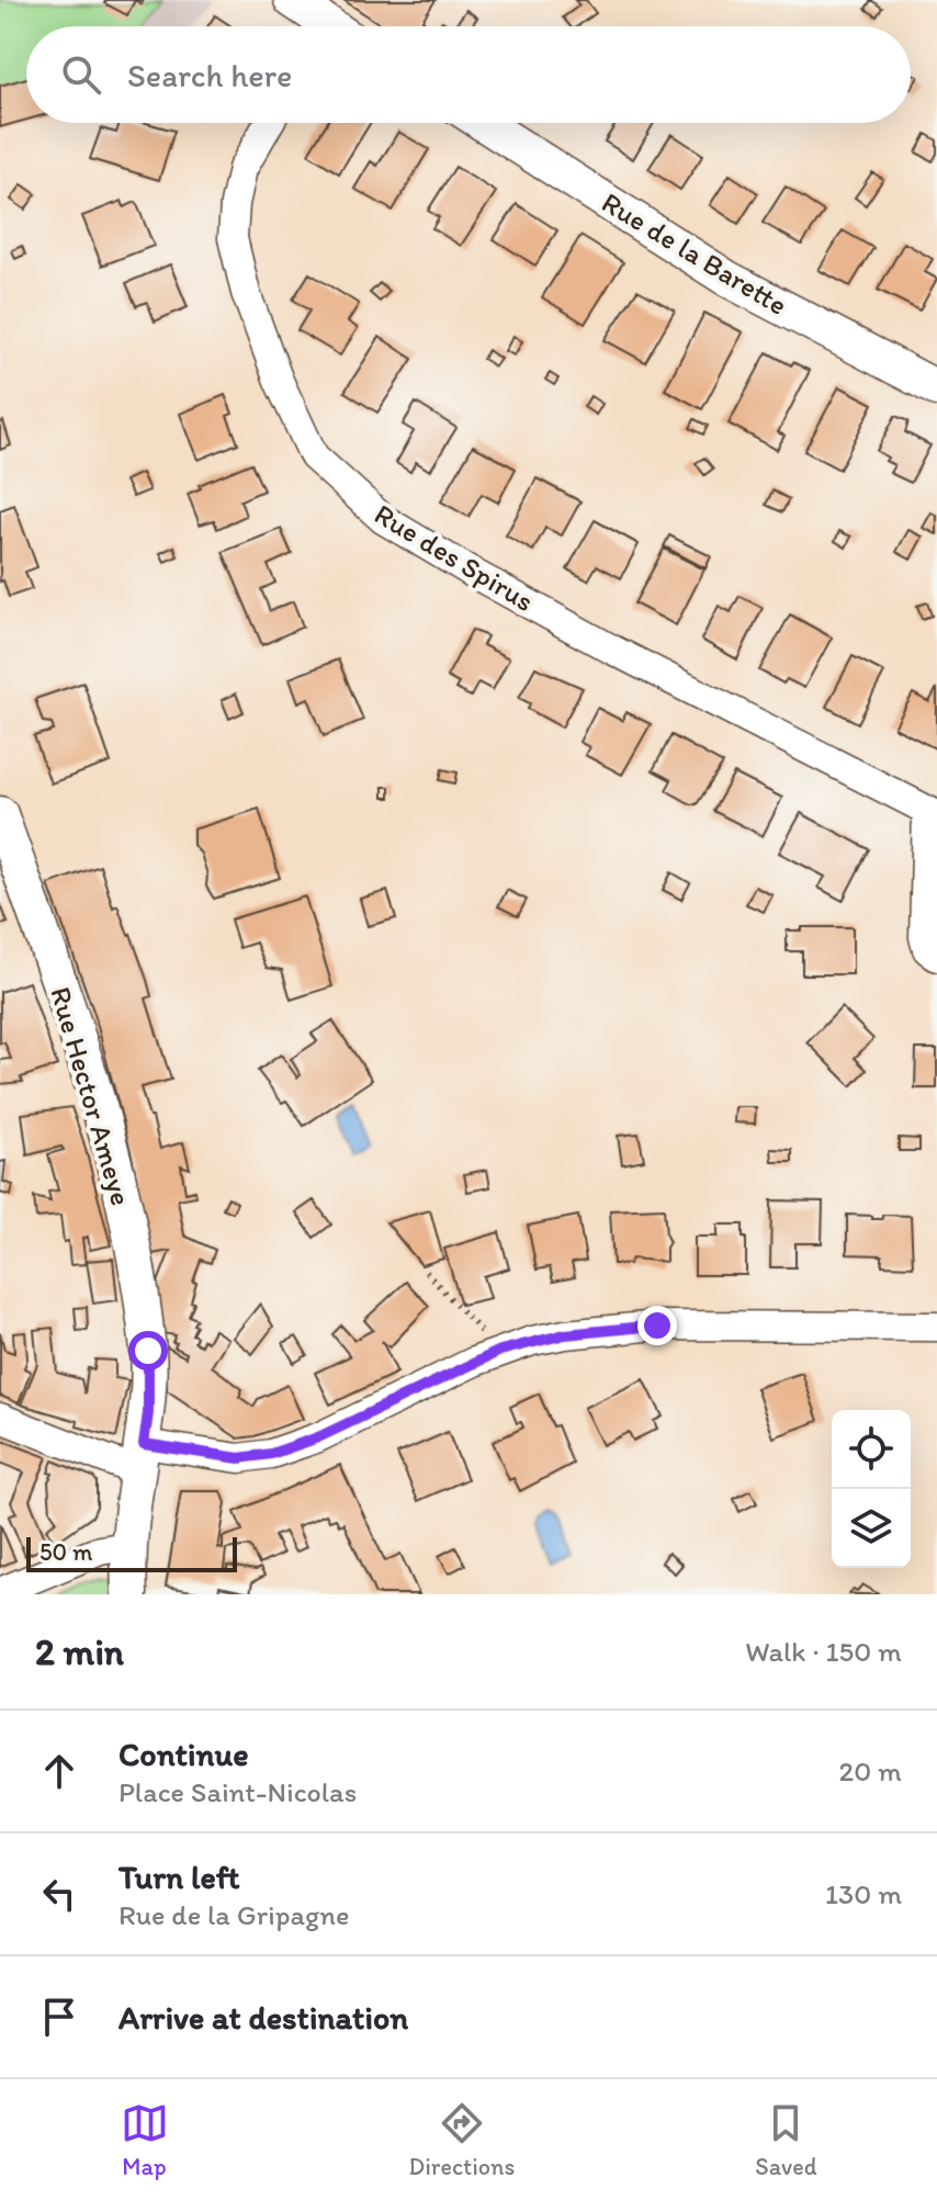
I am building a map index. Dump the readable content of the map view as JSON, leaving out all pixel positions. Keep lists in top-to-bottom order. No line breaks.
{"streets":{"street":["Rue de la Barette","Rue des Spirus","Rue Hector Ameye"]},"scale_bar":"50 m","page":{"search":"Search here","scale":"50 m","heading":["2 min","Walk · 150 m"],"list":[["Continue","Place Saint-Nicolas","20 m"],["Turn left","Rue de la Gripagne","130 m"],"Arrive at destination"],"nav":["Map","Directions","Saved"]}}
